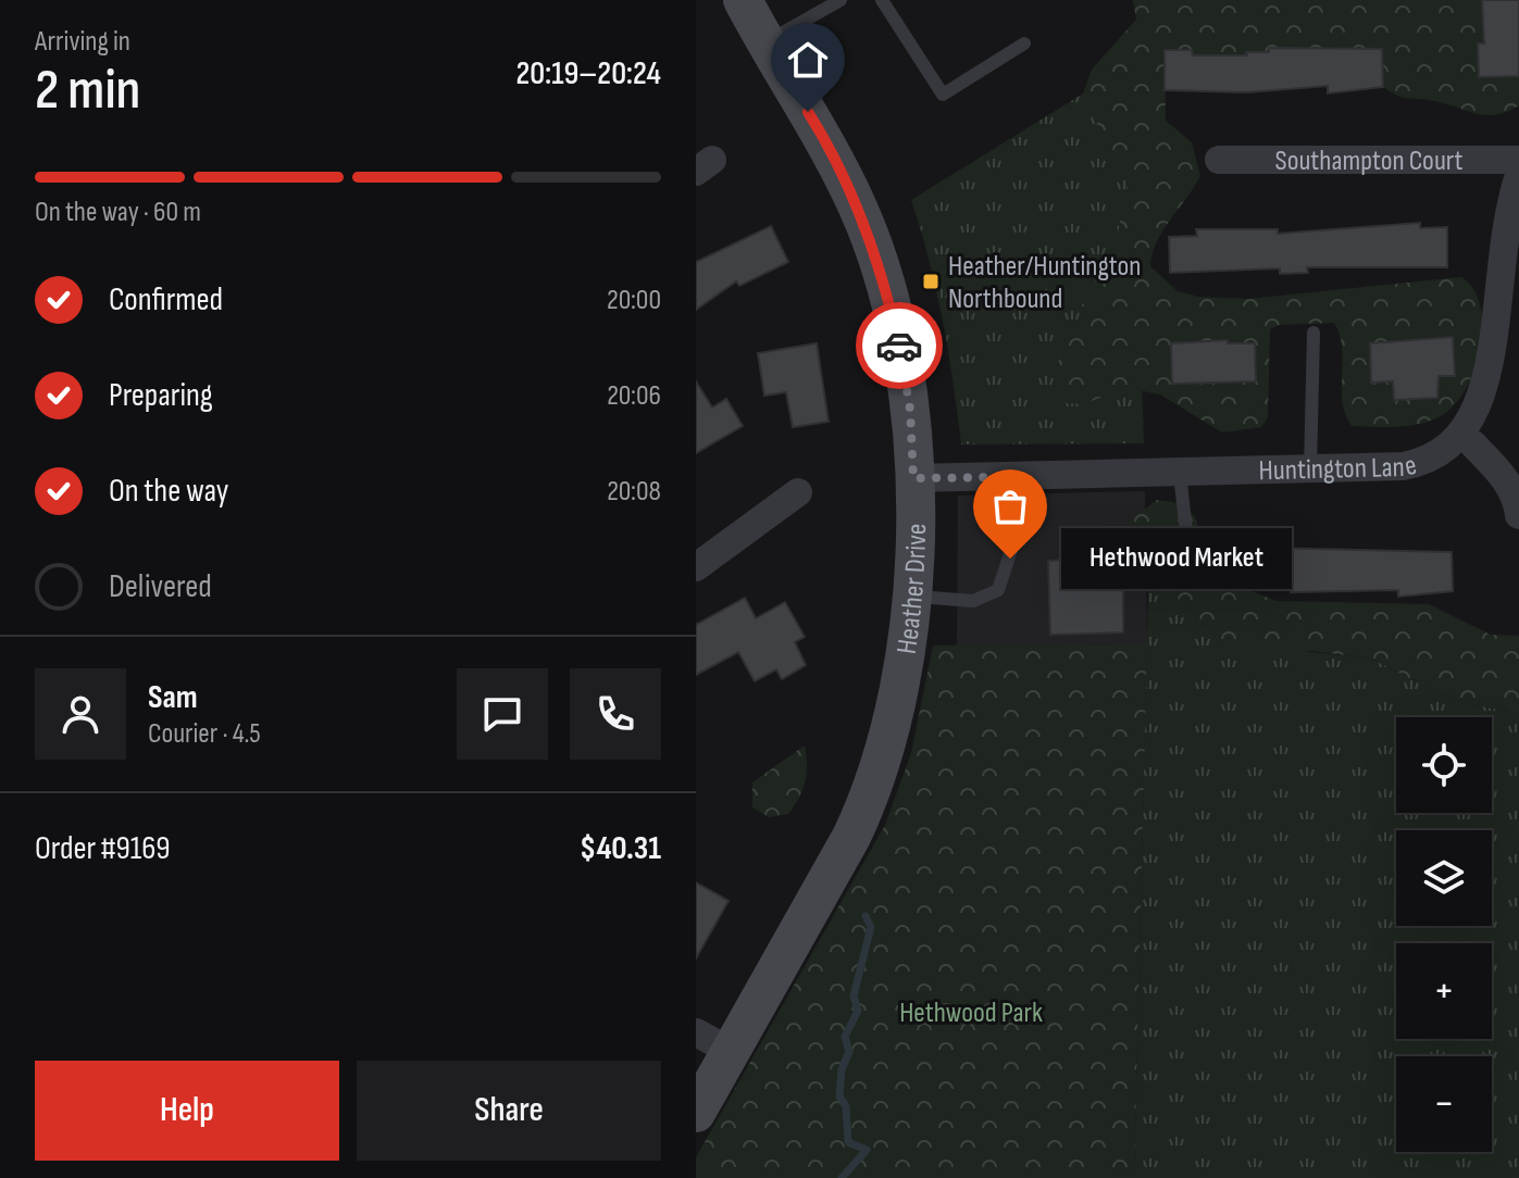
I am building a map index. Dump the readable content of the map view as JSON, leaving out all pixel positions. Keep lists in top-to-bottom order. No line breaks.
{"streets":{"street":["Southampton Court","Huntington Lane","Heather Drive"]},"crossings":[["Huntington Lane","Heather Drive"]],"parks":["Hethwood Park"],"places":{"transit":["Heather/Huntington Northbound"],"other":["Hethwood Market"]},"page":{"heading":["2 min","Arriving in","20:19–20:24"],"panel":["Sam","Courier · 4.5","Order #9169","$40.31"],"bar":"On the way · 60 m","list":[["Confirmed","20:00"],["Preparing","20:06"],["On the way","20:08"],"Delivered"],"bubble":"Hethwood Market","map_buttons":["+","−"],"buttons":["Help","Share"]}}
